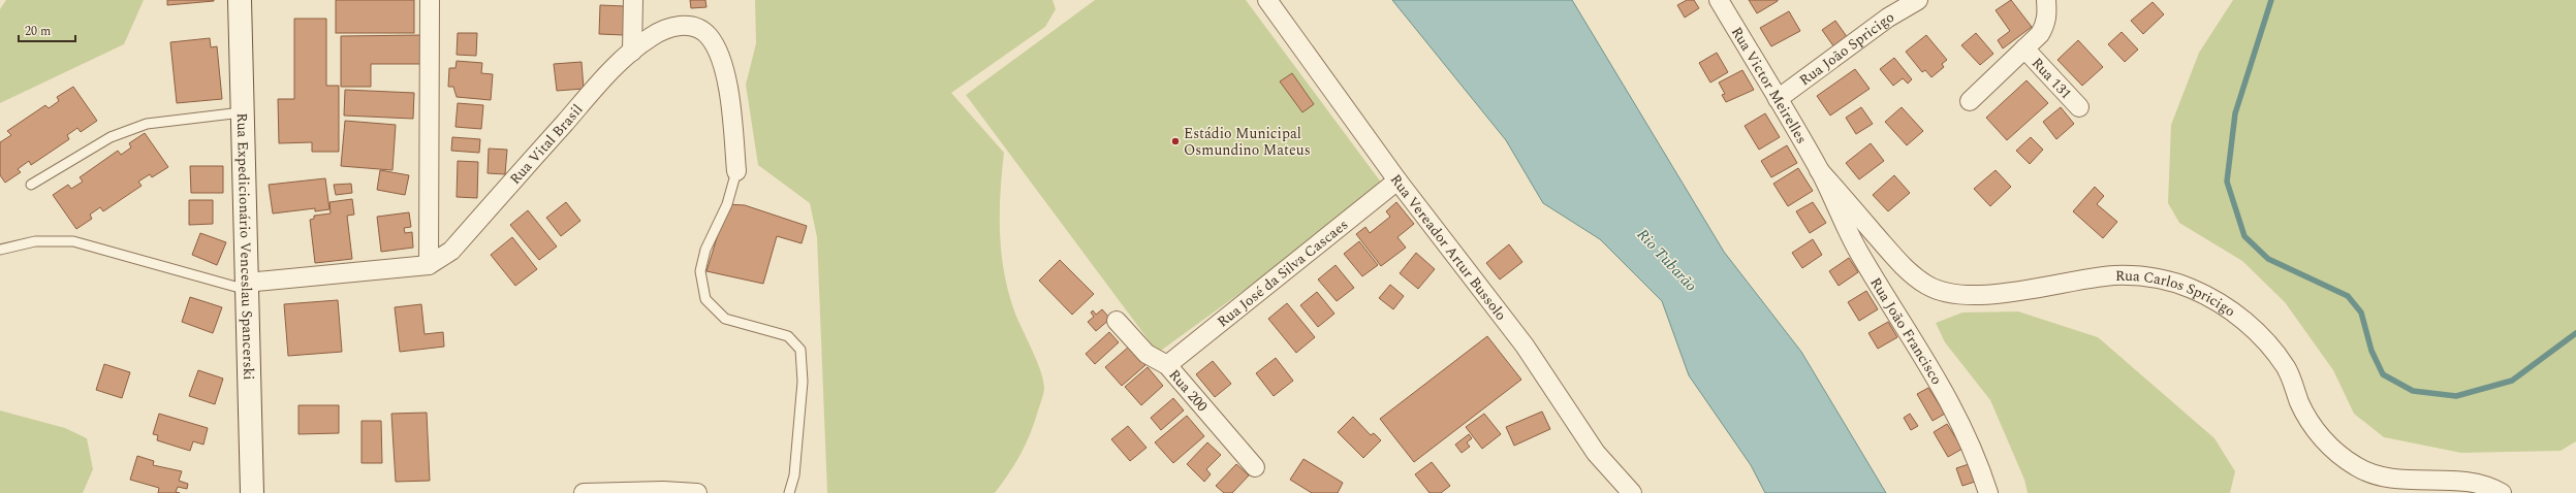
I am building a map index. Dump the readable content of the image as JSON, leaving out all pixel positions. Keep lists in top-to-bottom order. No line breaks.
{"streets":{"street":["Rua João Spricigo","Rua 131","Rua Victor Meirelles","Rua Vital Brasil","Rua Expedicionário Venceslau Spancerski","Rua Vereador Artur Bussolo","Rua José da Silva Cascaes","Rua Carlos Spricigo","Rua João Francisco","Rua 200"]},"crossings":[["Rua João Spricigo","Rua Victor Meirelles"],["Rua Victor Meirelles","Rua Carlos Spricigo"],["Rua Victor Meirelles","Rua João Francisco"],["Rua Vital Brasil","Rua Expedicionário Venceslau Spancerski"],["Rua Vereador Artur Bussolo","Rua José da Silva Cascaes"],["Rua José da Silva Cascaes","Rua 200"],["Rua Carlos Spricigo","Rua João Francisco"]],"water":["Rio Tubarão"],"places":["Estádio Municipal Osmundino Mateus"],"scale_bar":"20 m"}
